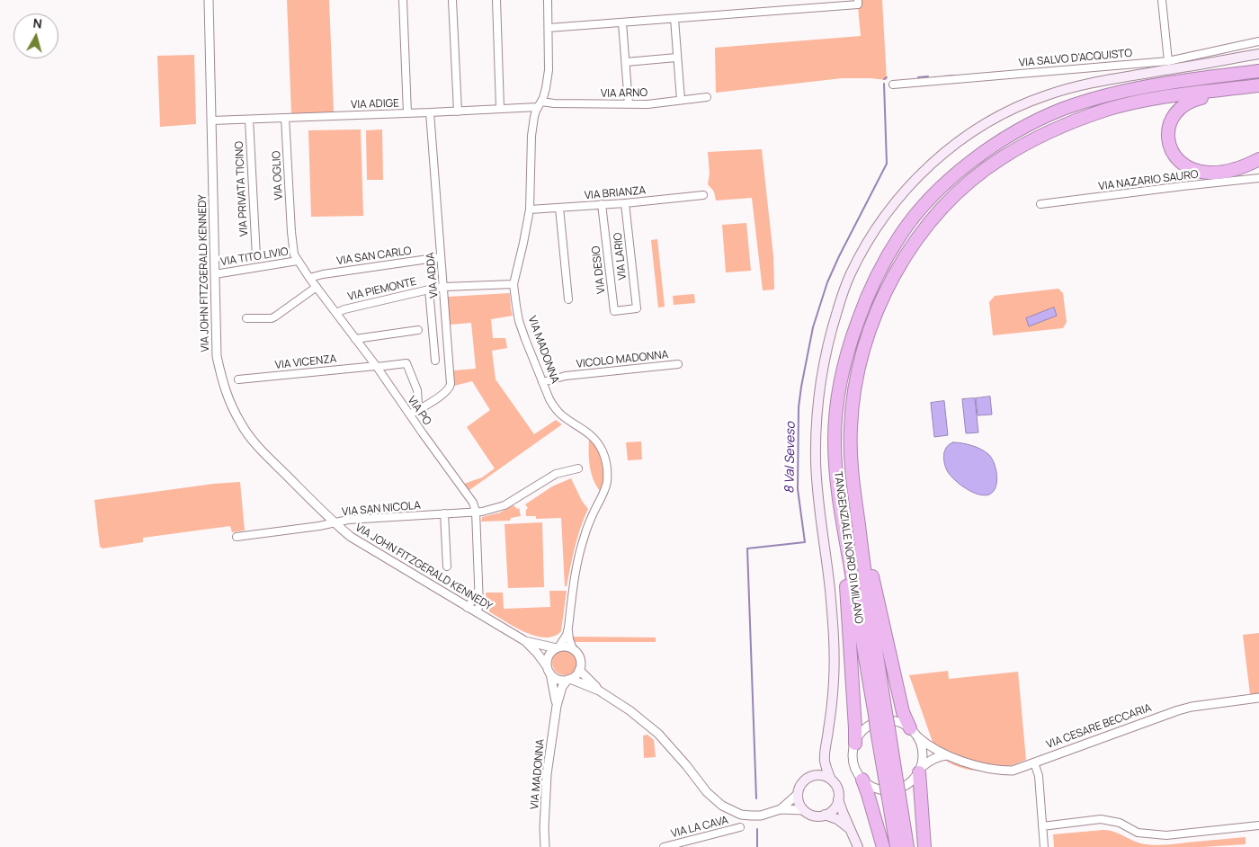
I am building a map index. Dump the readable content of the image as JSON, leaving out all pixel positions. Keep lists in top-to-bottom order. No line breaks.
{"streets":{"highway":["TANGENZIALE NORD DI MILANO"],"street":["VIA SALVO D'ACQUISTO","VIA ARNO","VIA ADIGE","VIA OGLIO","VIA NAZARIO SAURO","VIA PRIVATA TICINO","VIA BRIANZA","VIA SAN CARLO","VIA LARIO","VIA TITO LIVIO","VIA DESIO","VIA JOHN FITZGERALD KENNEDY","VIA ADDA","VIA PIEMONTE","VIA MADONNA","VICOLO MADONNA","VIA VICENZA","VIA PO","VIA SAN NICOLA","VIA CESARE BECCARIA","VIA LA CAVA"]},"crossings":[["VIA ARNO","VIA ADIGE"],["VIA ARNO","VIA MADONNA"],["VIA ADIGE","VIA OGLIO"],["VIA ADIGE","VIA PRIVATA TICINO"],["VIA ADIGE","VIA JOHN FITZGERALD KENNEDY"],["VIA ADIGE","VIA ADDA"],["VIA ADIGE","VIA MADONNA"],["VIA OGLIO","VIA TITO LIVIO"],["VIA OGLIO","VIA PO"],["VIA BRIANZA","VIA LARIO"],["VIA BRIANZA","VIA DESIO"],["VIA BRIANZA","VIA MADONNA"],["VIA SAN CARLO","VIA ADDA"],["VIA SAN CARLO","VIA PO"],["VIA LARIO","VIA DESIO"],["VIA TITO LIVIO","VIA JOHN FITZGERALD KENNEDY"],["VIA TITO LIVIO","VIA PO"],["VIA JOHN FITZGERALD KENNEDY","VIA MADONNA"],["VIA JOHN FITZGERALD KENNEDY","VIA PO"],["VIA JOHN FITZGERALD KENNEDY","VIA SAN NICOLA"],["VIA ADDA","VIA PIEMONTE"],["VIA ADDA","VIA VICENZA"],["VIA ADDA","VIA PO"],["VIA PIEMONTE","VIA MADONNA"],["VIA PIEMONTE","VIA PO"],["VIA MADONNA","VICOLO MADONNA"],["VIA VICENZA","VIA PO"],["VIA PO","VIA SAN NICOLA"]],"water":["8 Val Seveso"],"north":"top"}
